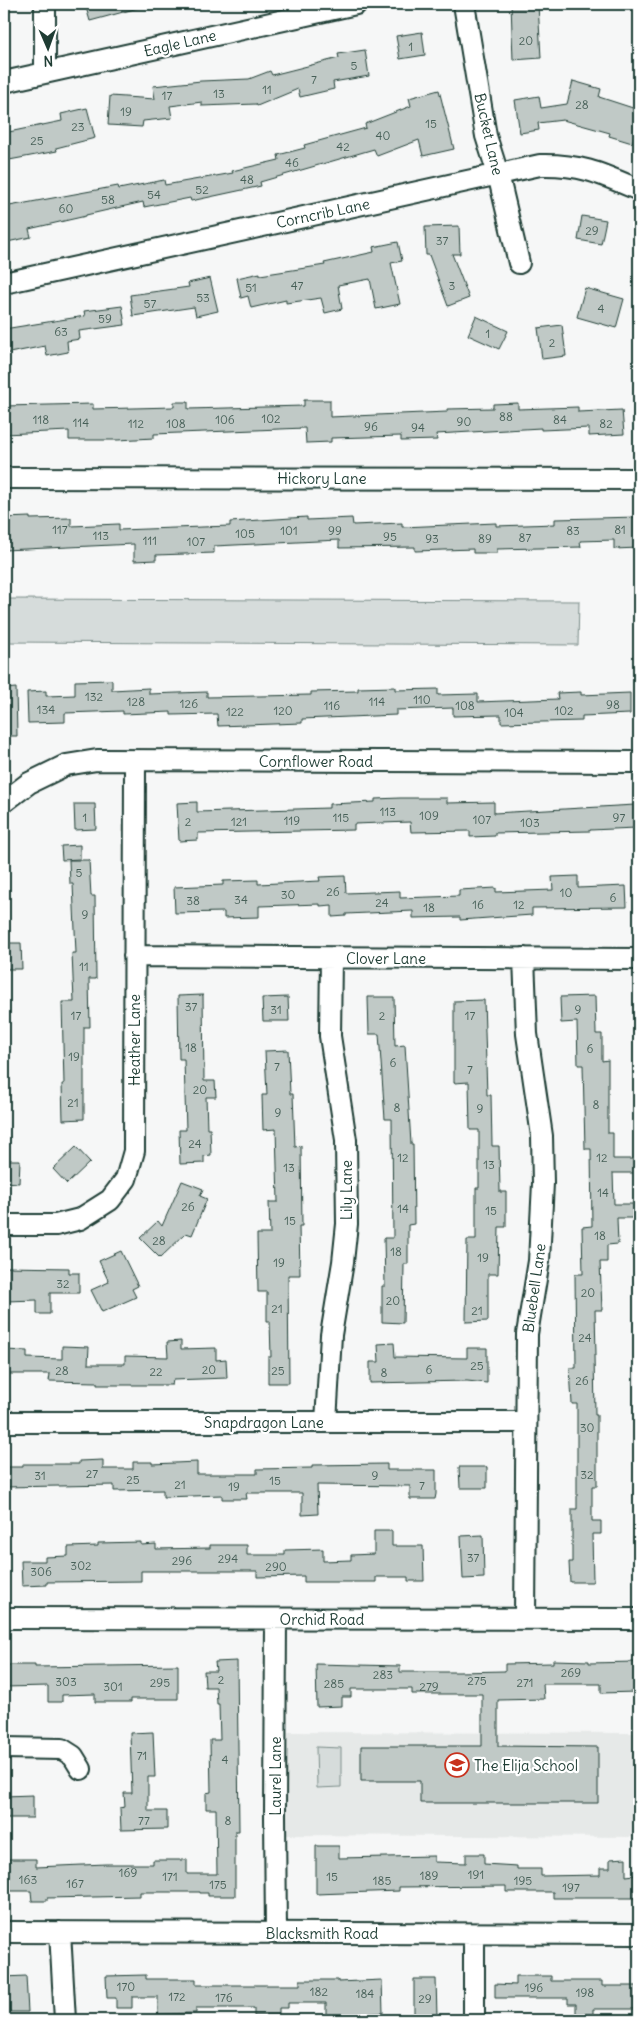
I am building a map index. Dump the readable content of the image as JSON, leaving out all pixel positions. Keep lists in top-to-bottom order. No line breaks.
{"streets":{"street":["Eagle Lane","Bucket Lane","Corncrib Lane","Hickory Lane","Cornflower Road","Clover Lane","Heather Lane","Lily Lane","Bluebell Lane","Snapdragon Lane","Orchid Road","Laurel Lane","Blacksmith Road"]},"crossings":[["Bucket Lane","Corncrib Lane"],["Cornflower Road","Heather Lane"],["Clover Lane","Heather Lane"],["Clover Lane","Lily Lane"],["Clover Lane","Bluebell Lane"],["Lily Lane","Snapdragon Lane"],["Bluebell Lane","Snapdragon Lane"],["Bluebell Lane","Orchid Road"],["Orchid Road","Laurel Lane"],["Laurel Lane","Blacksmith Road"]],"places":{"school or university":["The Elija School"]},"house_numbers":["20","1","5","7","11","13","17","28","19","15","23","40","25","42","46","48","52","54","58","60","29","37","47","3","51","53","57","4","59","63","1","2","88","102","118","106","84","90","114","112","108","82","96","94","117","81","101","99","83","105","113","95","87","93","89","111","107","132","110","128","114","126","98","116","108","134","120","102","122","104","113","109","1","115","97","107","119","2","121","103","5","26","10","30","6","34","38","24","16","12","18","9","11","37","31","9","17","2","17","18","6","19","6","7","7","20","21","8","8","9","9","24","12","12","13","13","14","26","14","15","15","18","28","18","19","19","32","20","20","21","21","24","25","20","6","28","25","22","8","26","30","27","32","31","9","25","15","21","7","19","37","294","296","302","290","306","269","283","2","275","303","295","271","285","301","279","71","4","77","8","169","191","189","171","15","163","185","195","167","175","197","170","196","182","198","184","172","176","29"],"north":"bottom"}
